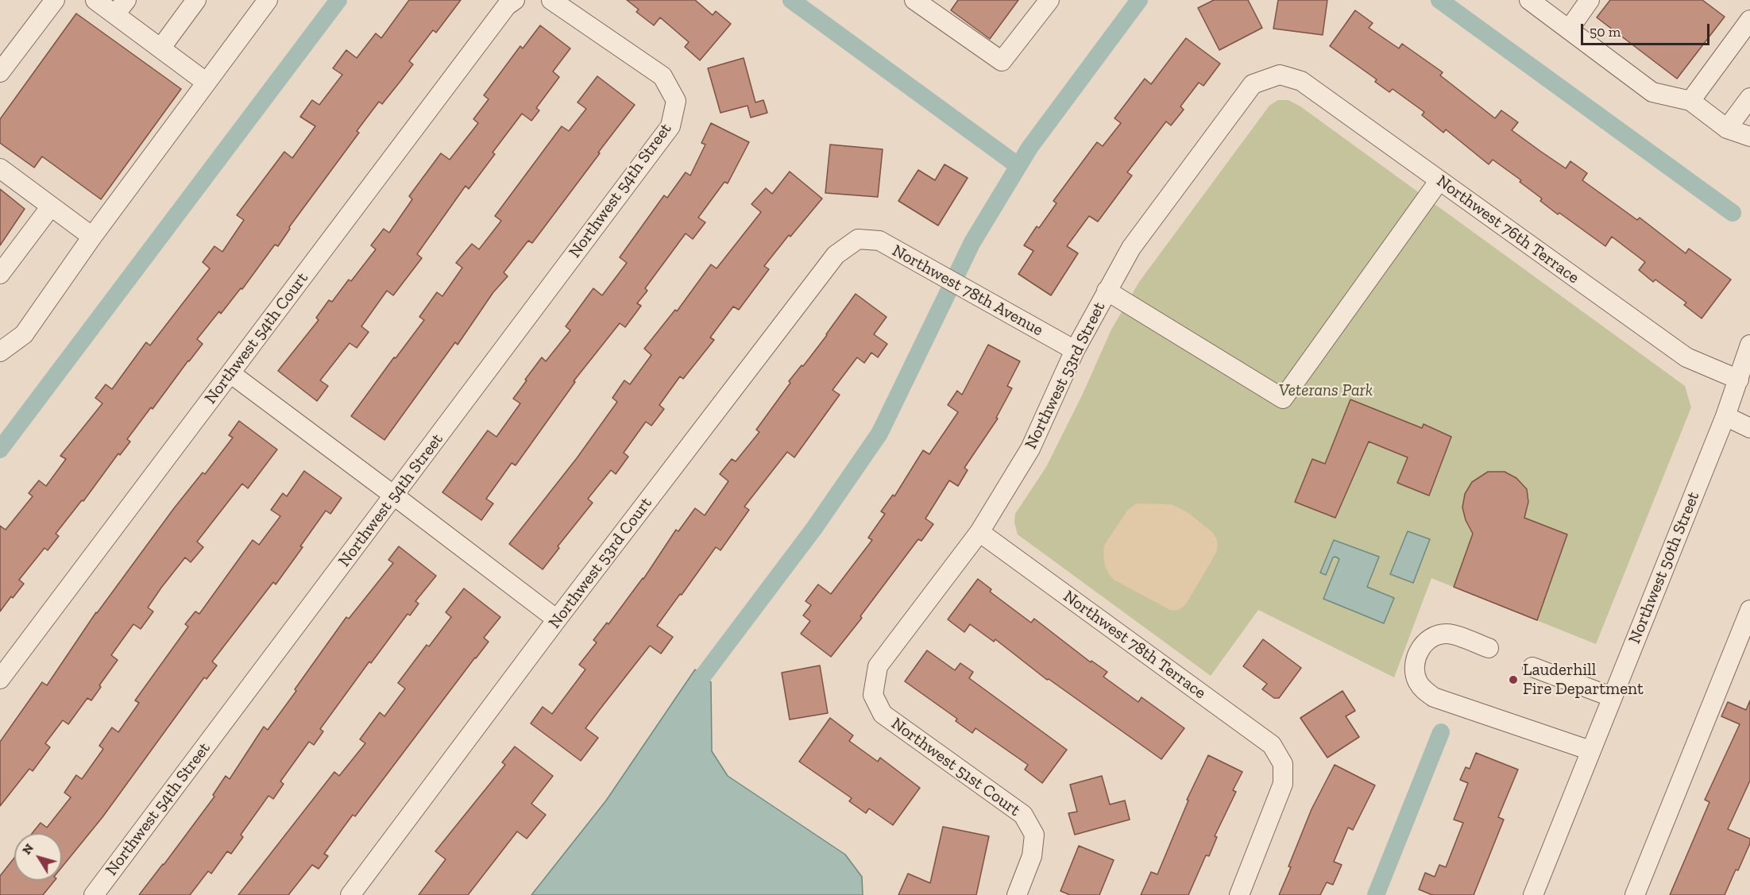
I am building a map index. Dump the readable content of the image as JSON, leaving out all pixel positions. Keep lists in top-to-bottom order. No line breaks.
{"streets":{"street":["Northwest 54th Street","Northwest 76th Terrace","Northwest 78th Avenue","Northwest 54th Court","Northwest 53rd Street","Northwest 53rd Court","Northwest 50th Street","Northwest 78th Terrace","Northwest 51st Court"]},"crossings":[["Northwest 76th Terrace","Northwest 53rd Street"],["Northwest 76th Terrace","Northwest 50th Street"],["Northwest 78th Avenue","Northwest 53rd Street"],["Northwest 78th Avenue","Northwest 53rd Court"],["Northwest 53rd Street","Northwest 78th Terrace"],["Northwest 53rd Street","Northwest 51st Court"]],"parks":["Veterans Park"],"places":["Lauderhill Fire Department"],"scale_bar":"50 m","north":"top left"}
